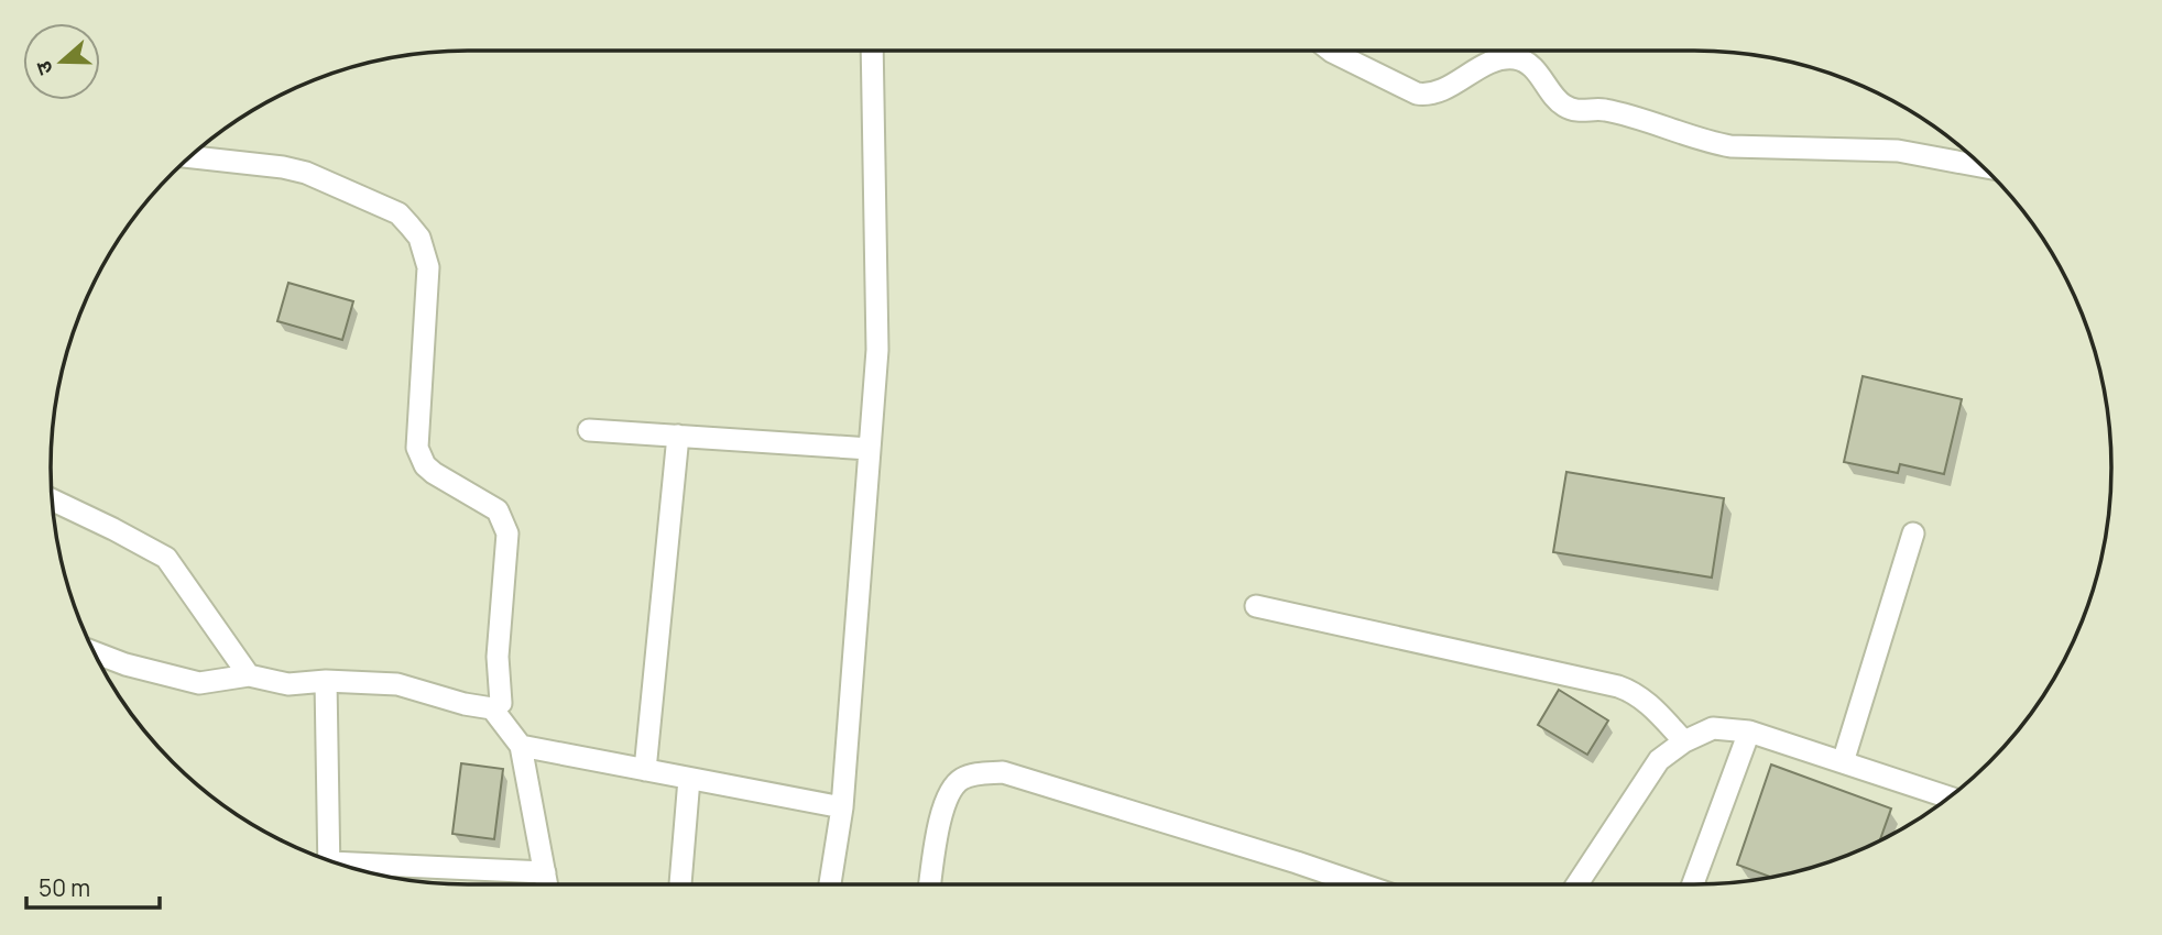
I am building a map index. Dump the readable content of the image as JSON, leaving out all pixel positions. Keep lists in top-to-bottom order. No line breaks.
{"scale_bar":"50 m","north":"left"}
